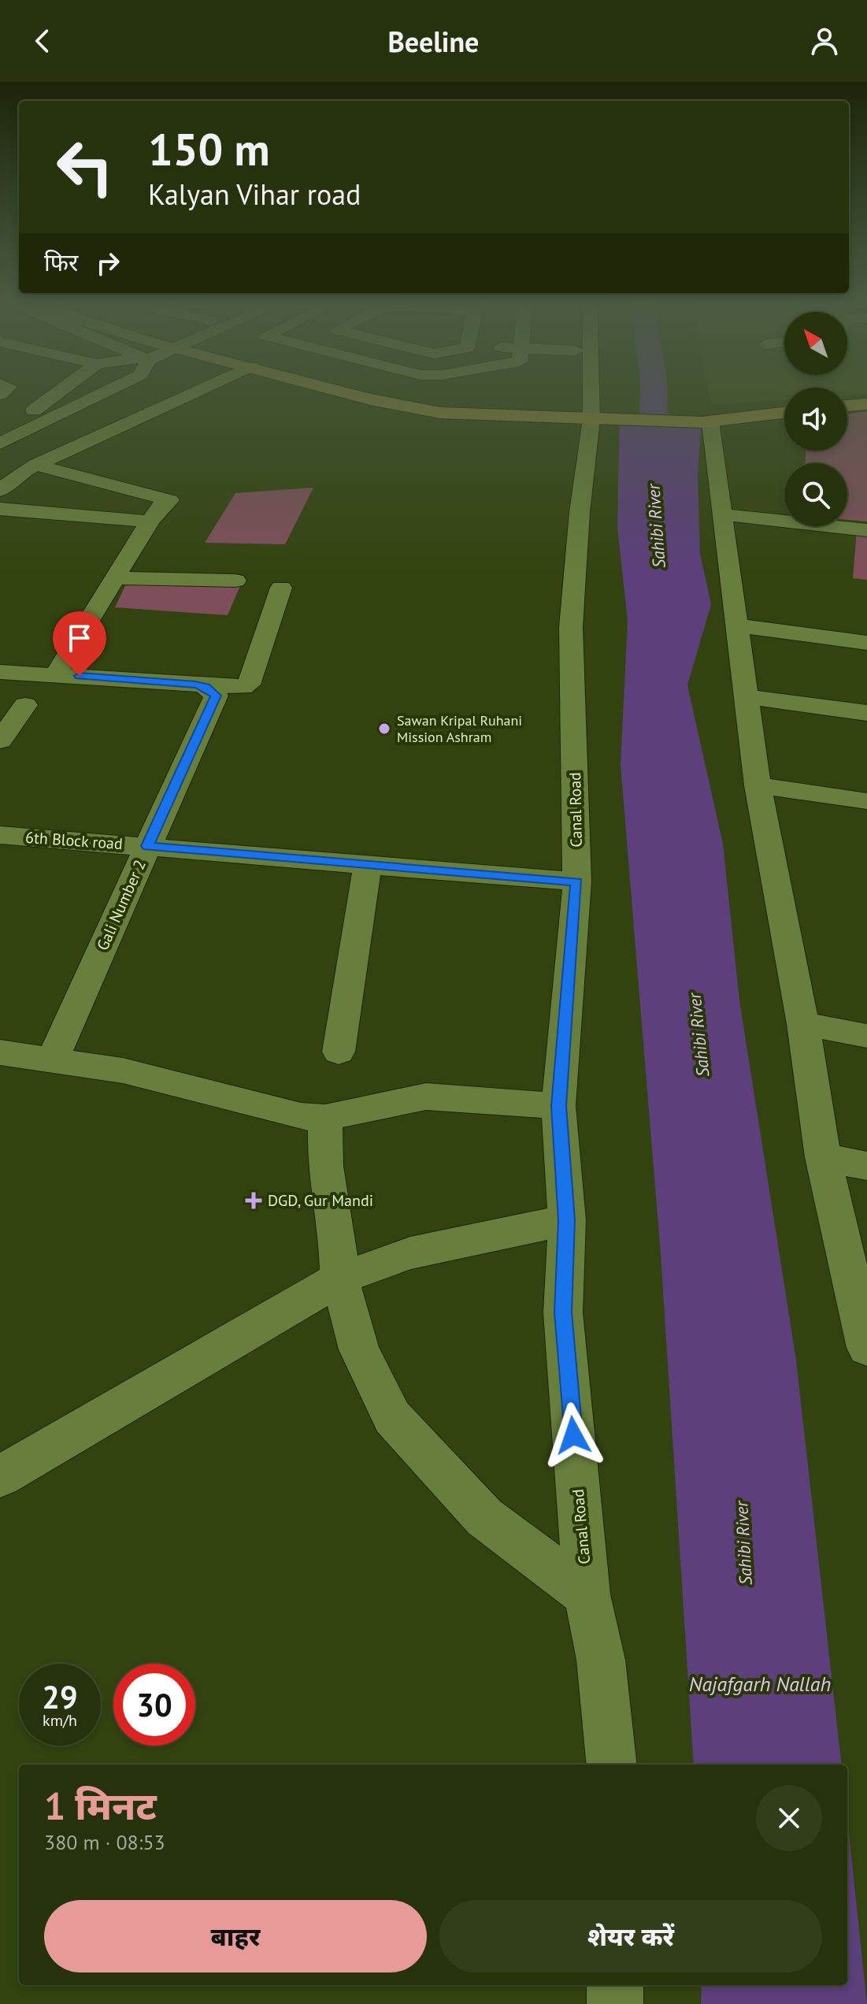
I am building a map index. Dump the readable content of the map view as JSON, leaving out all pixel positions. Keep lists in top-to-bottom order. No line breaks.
{"streets":{"street":["Canal Road","6th Block road","Gali Number 2"]},"crossings":[["Canal Road","6th Block road"],["6th Block road","Gali Number 2"]],"water":["Sahibi River","Najafgarh Nallah"],"places":{"other":["Sawan Kripal Ruhani Mission Ashram"],"health":["DGD, Gur Mandi"]},"north":"top left","page":{"header":"Beeline","turn":["150 m","Kalyan Vihar road"],"then":"फिर","speed":"29 km/h","limit":"30","heading":["1 मिनट","380 m · 08:53"],"buttons":["बाहर","शेयर करें"]}}
